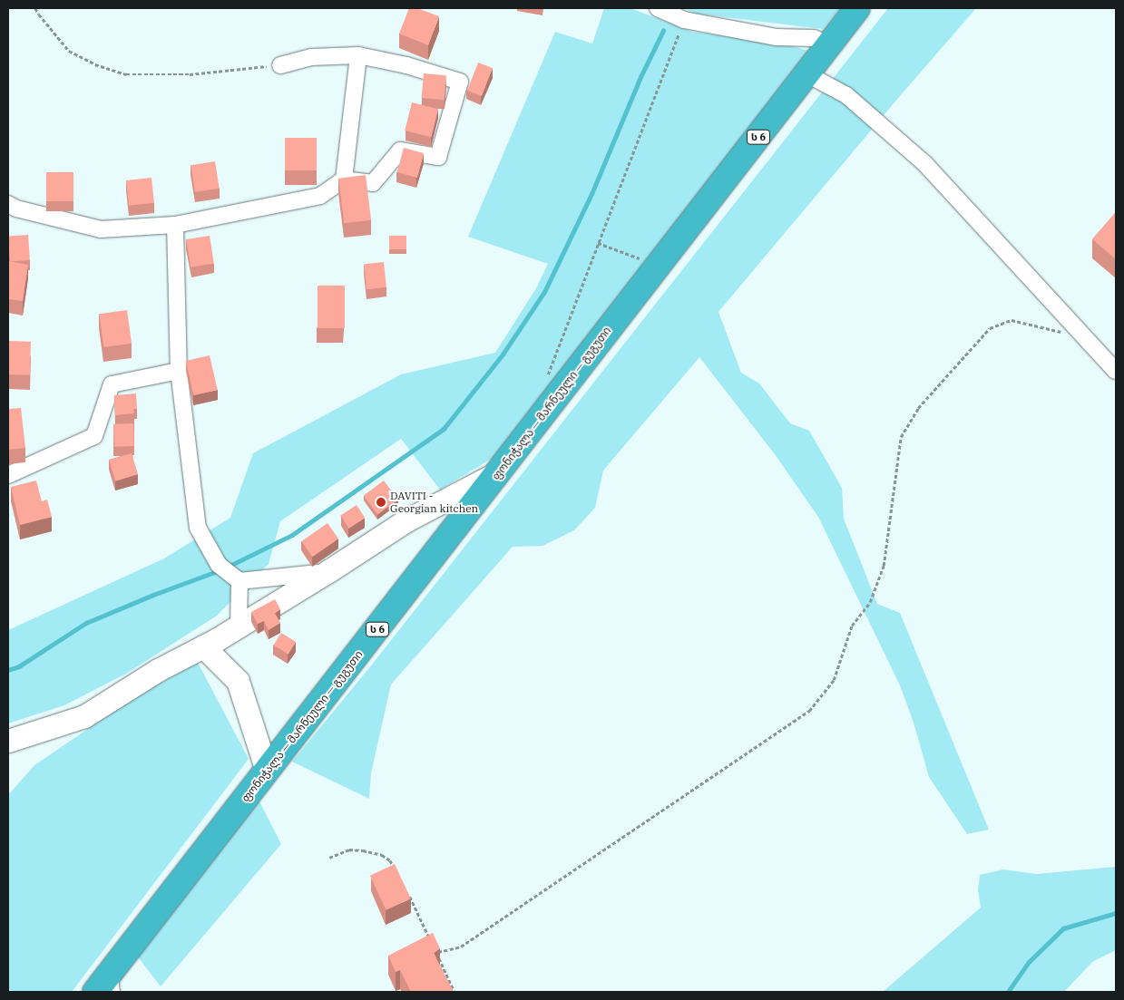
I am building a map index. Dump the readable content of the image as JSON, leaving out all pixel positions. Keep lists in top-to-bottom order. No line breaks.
{"streets":{"highway":["ს 6","ფონიჭალა — მარნეული — გუგუთი"]},"places":["DAVITI - Georgian kitchen"]}
